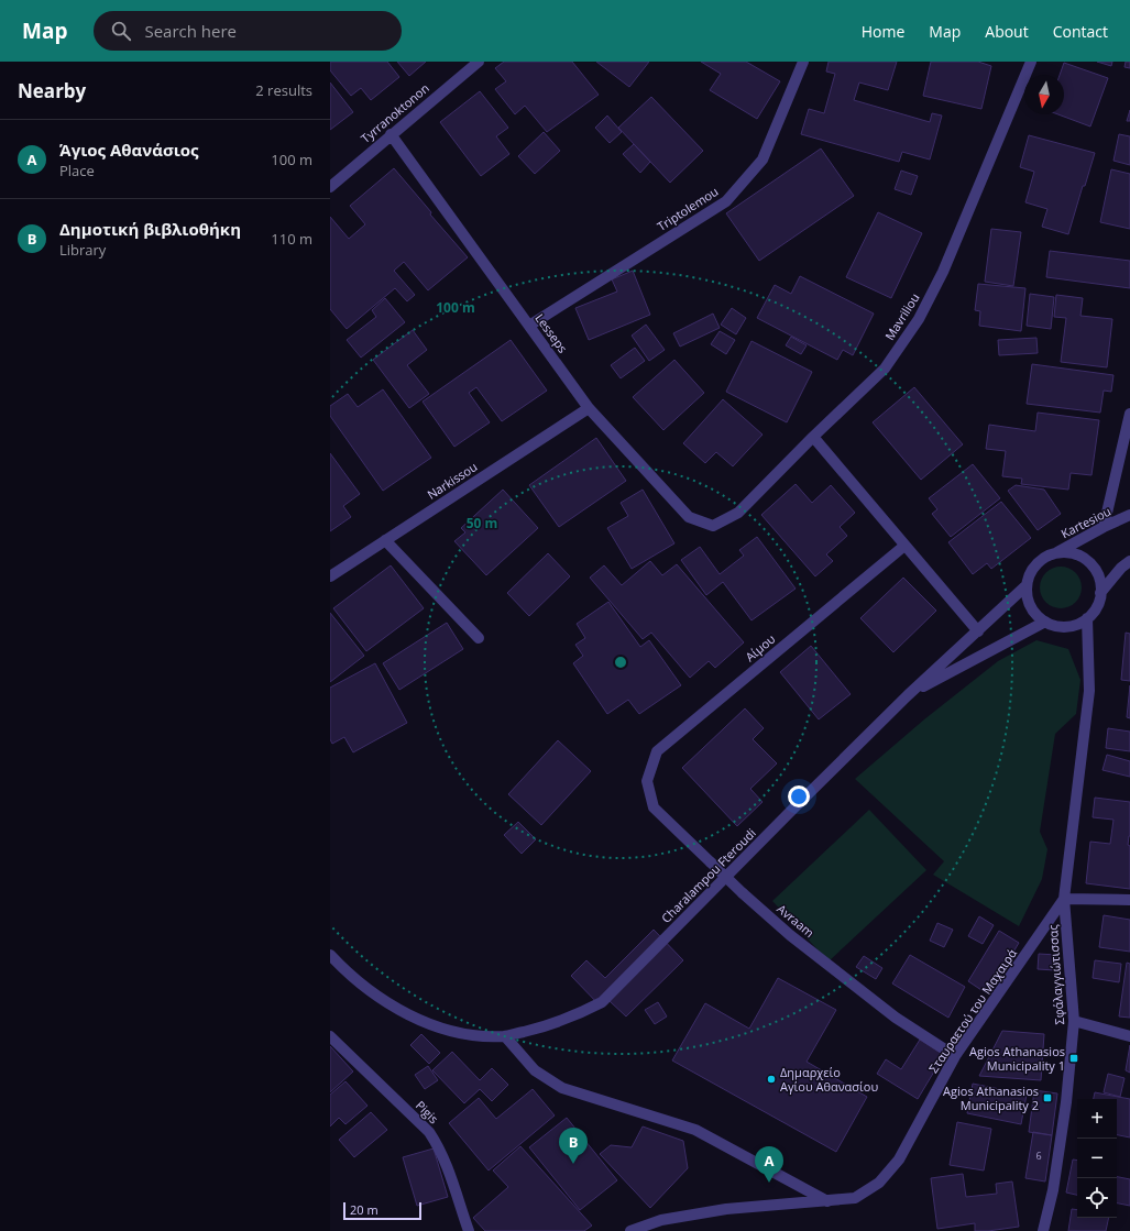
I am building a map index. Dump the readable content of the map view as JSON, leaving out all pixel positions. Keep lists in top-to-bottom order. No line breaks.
{"streets":{"street":["Tyrranoktonon","Triptolemou","Mavriliou","Lesseps","Narkissou","Kartesiou","Αίμου","Charalampou Fteroudi","Avraam","Σφάλαγγιώτισσας","Σταυραετού του Μαχαιρά","Pigis"]},"crossings":[["Tyrranoktonon","Lesseps"],["Triptolemou","Lesseps"],["Mavriliou","Lesseps"],["Lesseps","Narkissou"],["Kartesiou","Charalampou Fteroudi"],["Kartesiou","Σταυραετού του Μαχαιρά"],["Αίμου","Avraam"],["Charalampou Fteroudi","Σταυραετού του Μαχαιρά"],["Avraam","Σταυραετού του Μαχαιρά"],["Σφάλαγγιώτισσας","Σταυραετού του Μαχαιρά"]],"places":{"transit":["Agios Athanasios Municipality 1","Agios Athanasios Municipality 2"],"other":["Δημαρχείο Αγίου Αθανασίου"]},"house_numbers":["6"],"scale_bar":"20 m","north":"bottom","page":{"header":"Map","search":"Search here","nav":["Home","Map","About","Contact"],"heading":["Nearby","2 results"],"list":[{"mark":"A","name":"Άγιος Αθανάσιος","note":"Place","value":"100 m"},{"mark":"B","name":"Δημοτική βιβλιοθήκη","note":"Library","value":"110 m"}],"map_buttons":["+","−"],"pins":["B","A"],"scale":"20 m"},"rings":["100 m","50 m"]}
